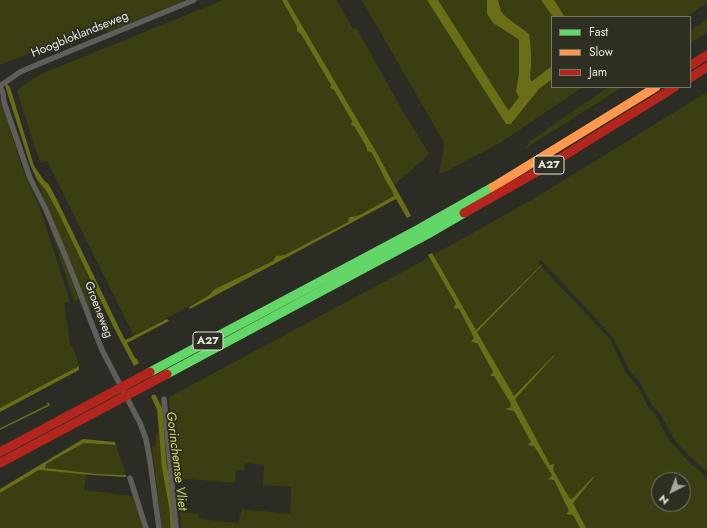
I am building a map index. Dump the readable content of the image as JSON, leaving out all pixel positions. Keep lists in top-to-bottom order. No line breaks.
{"streets":{"highway":["A27"],"street":["Hoogbloklandseweg","Groeneweg"]},"crossings":[["Hoogbloklandseweg","Groeneweg"]],"water":["Gorinchemse Vliet"],"legend":["Fast","Slow","Jam"],"north":"bottom left"}
